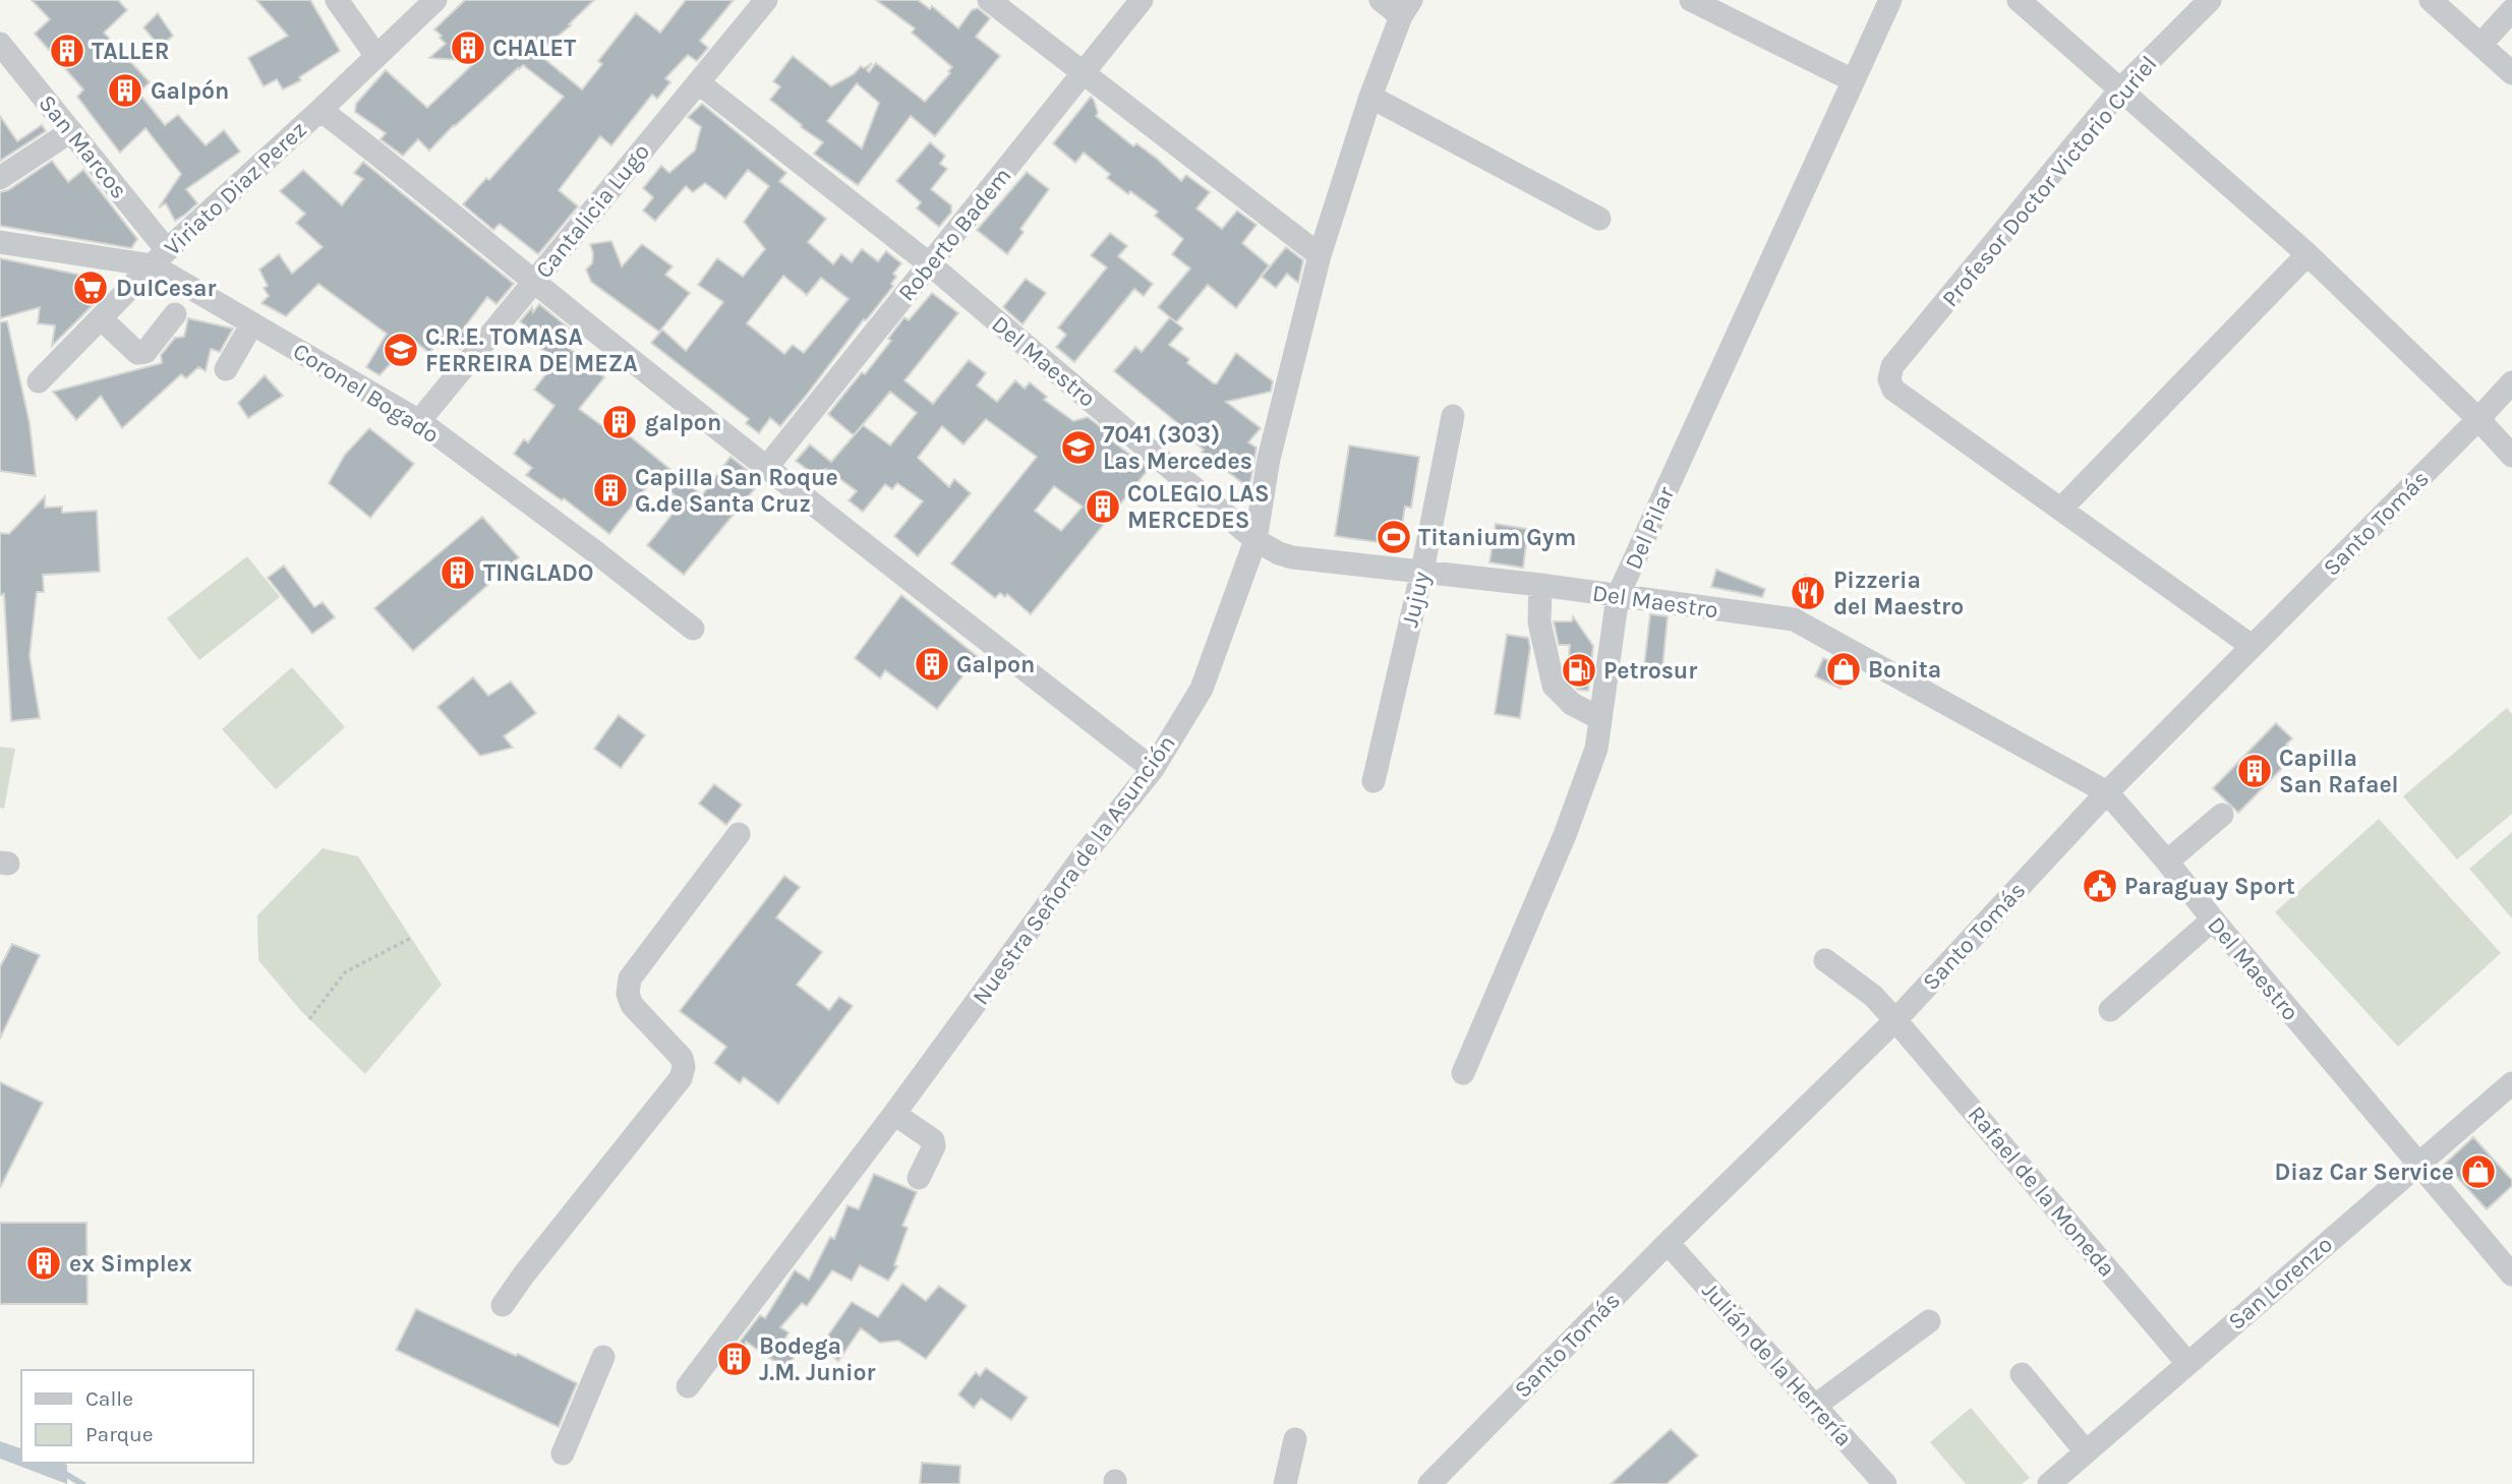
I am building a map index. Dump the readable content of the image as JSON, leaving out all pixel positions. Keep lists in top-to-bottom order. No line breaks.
{"streets":{"street":["San Marcos","Profesor Doctor Victorio Curiel","Viriato Diaz Perez","Cantalicia Lugo","Roberto Badem","Del Maestro","Coronel Bogado","Santo Tomás","Del Pilar","Jujuy","Nuestra Señora de la Asunción","Rafael de la Moneda","San Lorenzo","Julián de la Herrería"]},"crossings":[["San Marcos","Viriato Diaz Perez"],["San Marcos","Coronel Bogado"],["Viriato Diaz Perez","Coronel Bogado"],["Cantalicia Lugo","Del Maestro"],["Cantalicia Lugo","Coronel Bogado"],["Roberto Badem","Del Maestro"],["Del Maestro","Santo Tomás"],["Del Maestro","Del Pilar"],["Del Maestro","Jujuy"],["Del Maestro","Nuestra Señora de la Asunción"],["Del Maestro","San Lorenzo"],["Santo Tomás","Rafael de la Moneda"],["Santo Tomás","Julián de la Herrería"],["Rafael de la Moneda","San Lorenzo"]],"places":{"building":["CHALET","TALLER","Galpón","galpon","Capilla San Roque G.de Santa Cruz","COLEGIO LAS MERCEDES","TINGLADO","Galpon","Capilla San Rafael","ex Simplex","Bodega J.M. Junior"],"supermarket":["DulCesar"],"school or university":["C.R.E. TOMASA FERREIRA DE MEZA","7041 (303) Las Mercedes"],"sports":["Titanium Gym"],"restaurant":["Pizzeria del Maestro"],"shop":["Bonita","Diaz Car Service"],"fuel station":["Petrosur"],"public building":["Paraguay Sport"]},"legend":["Calle","Parque"]}
